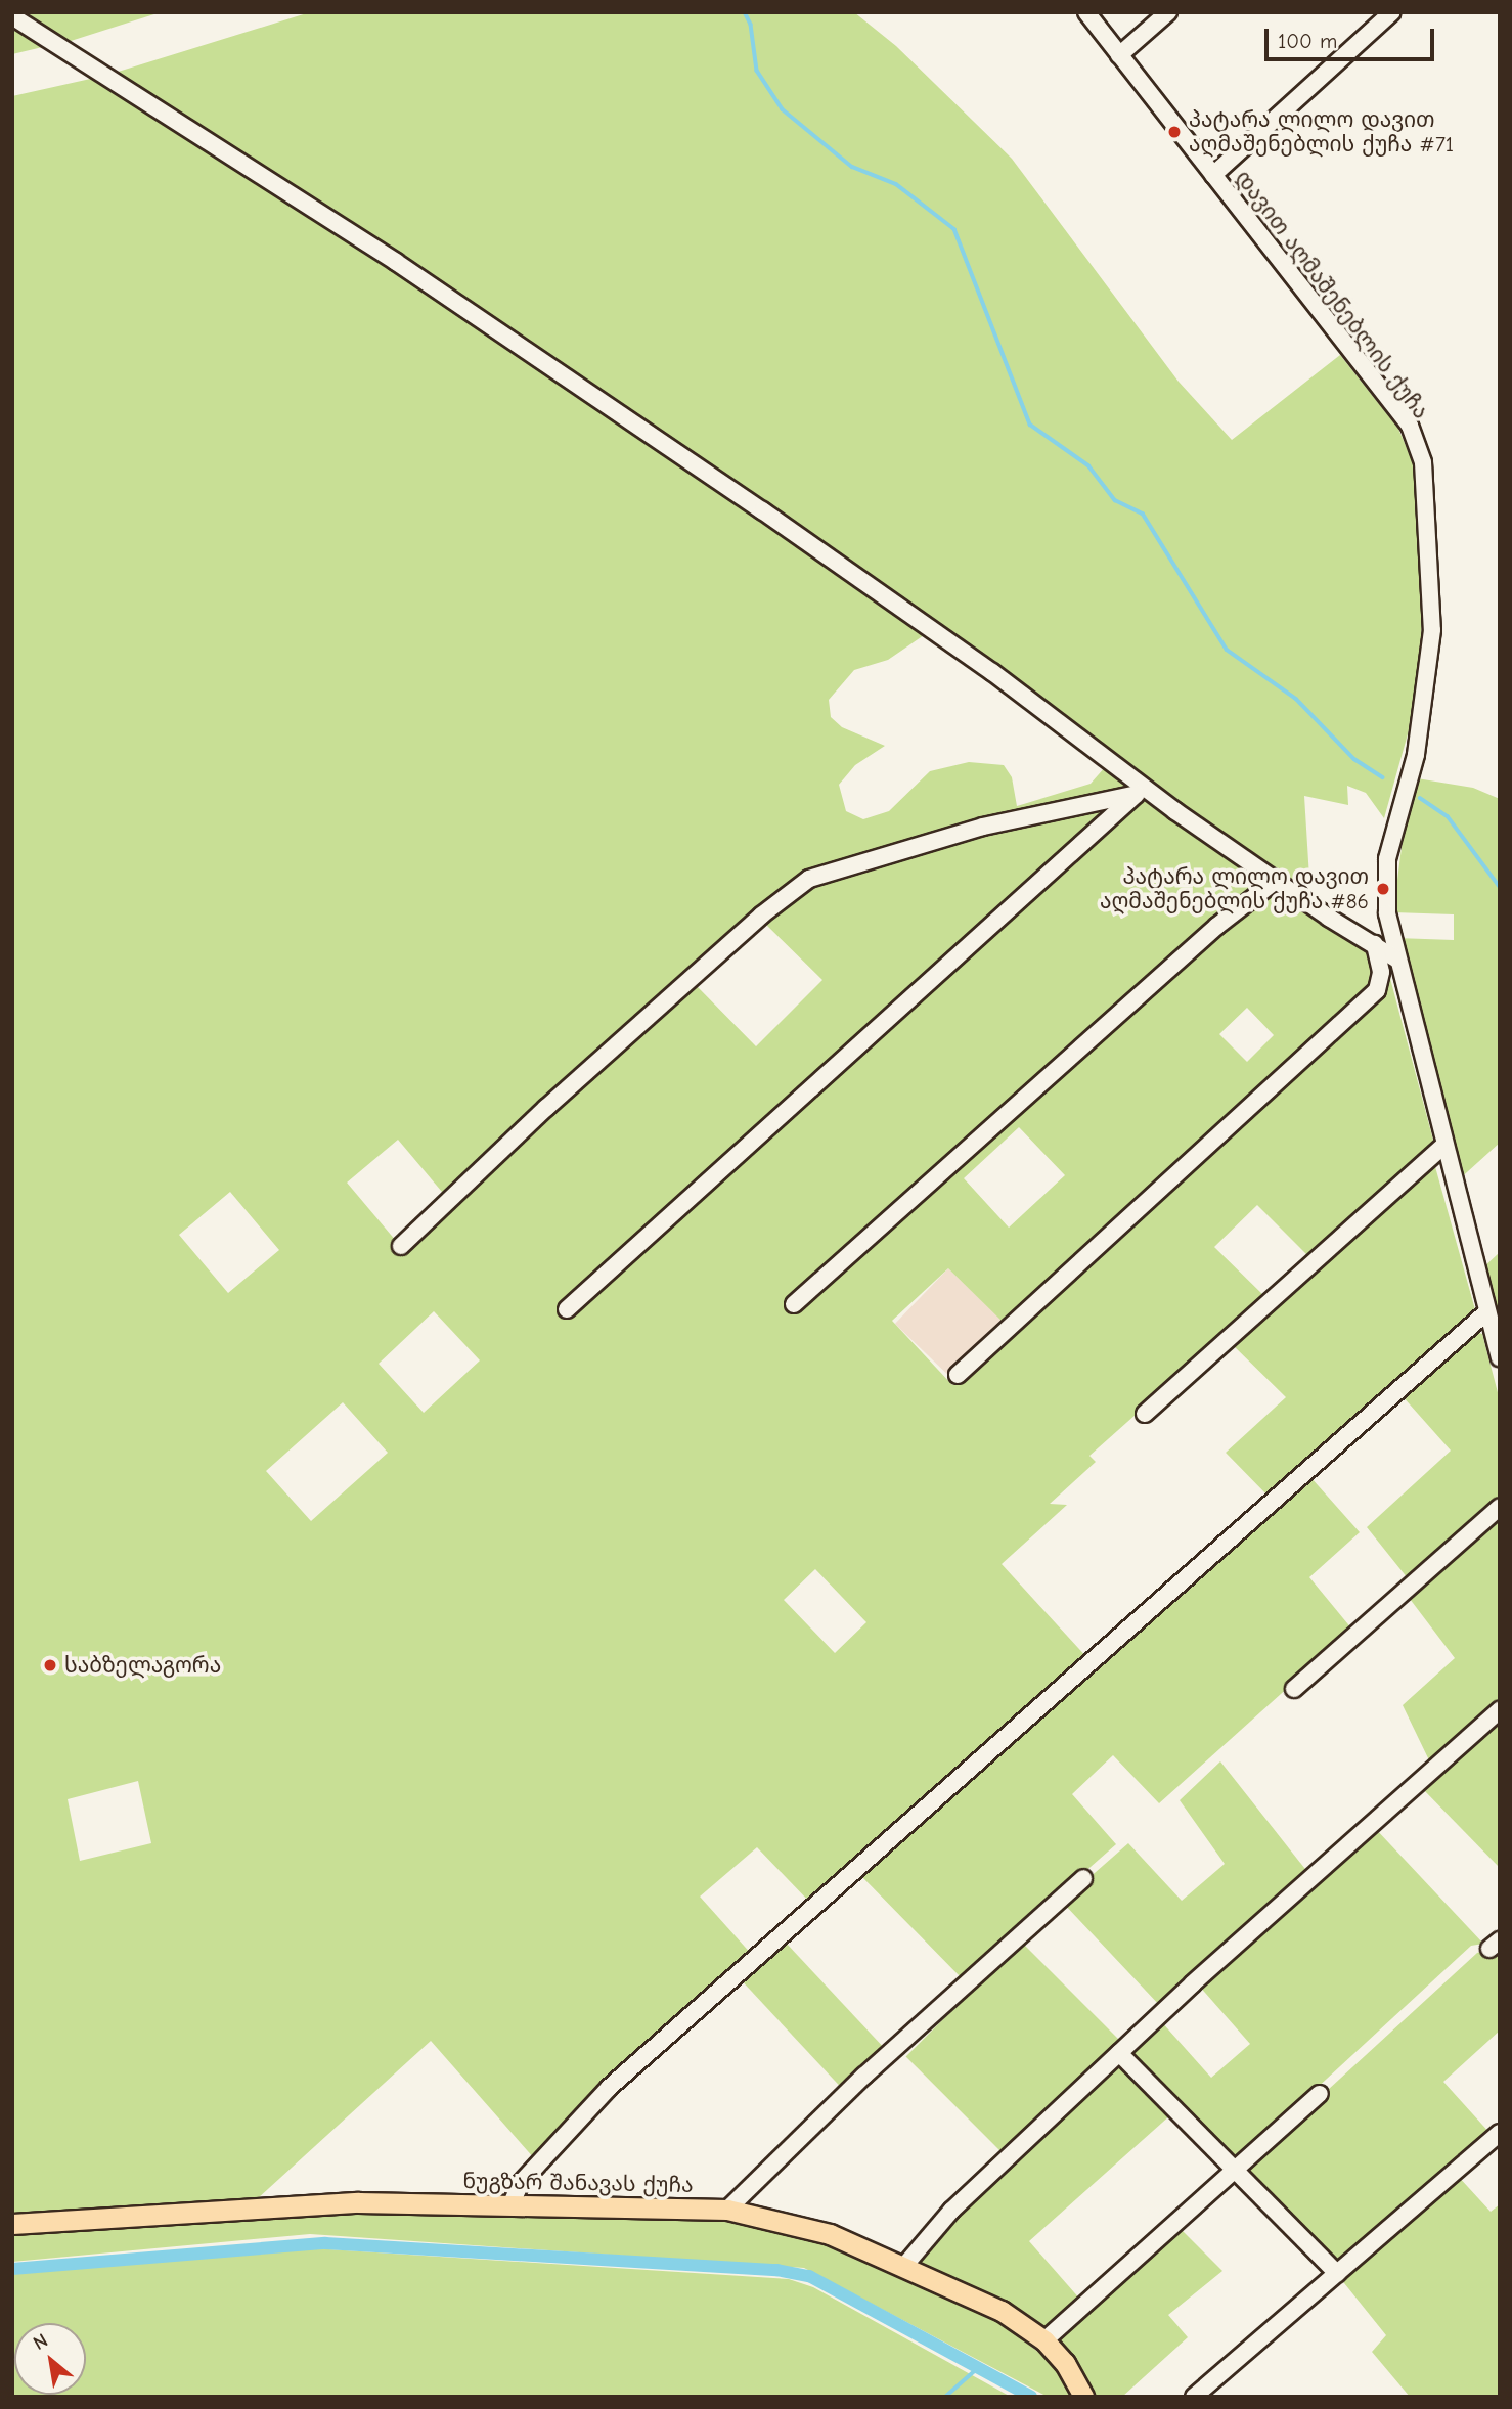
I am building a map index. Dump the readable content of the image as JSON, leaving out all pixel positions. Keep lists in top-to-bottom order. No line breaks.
{"streets":{"main road":["ნუგზარ შანავას ქუჩა"],"street":["დავით აღმაშენებლის ქუჩა"]},"places":["პატარა ლილო დავით აღმაშენებლის ქუჩა #71","პატარა ლილო დავით აღმაშენებლის ქუჩა #86","საბზელაგორა"],"scale_bar":"100 m","north":"top left"}
